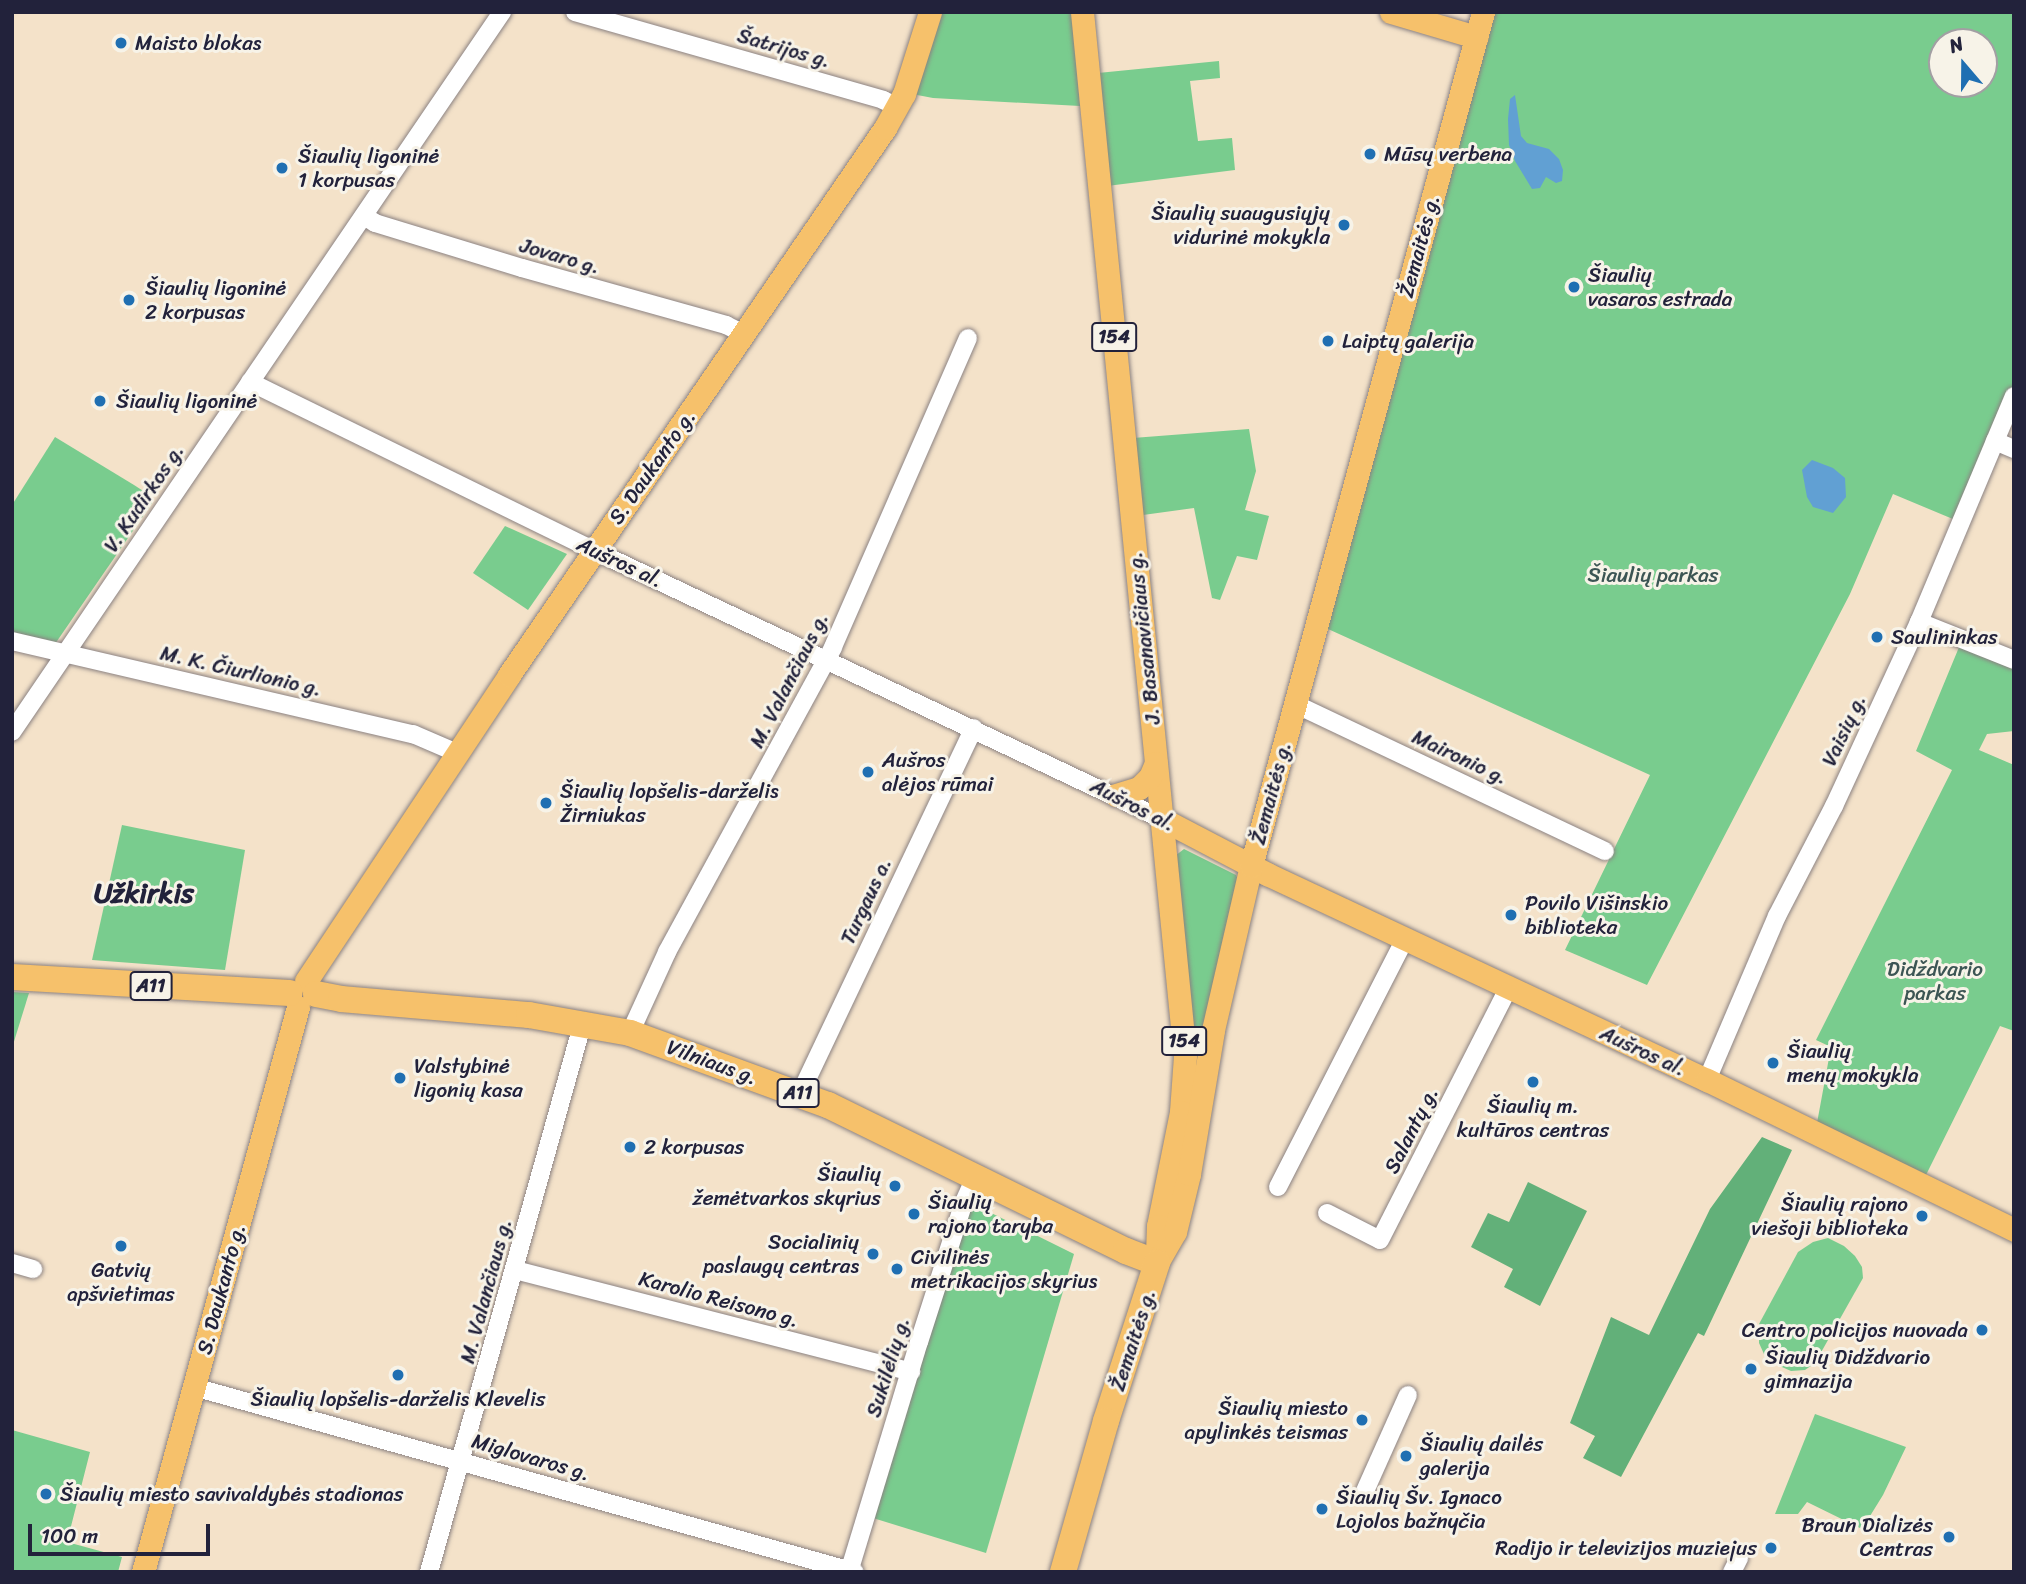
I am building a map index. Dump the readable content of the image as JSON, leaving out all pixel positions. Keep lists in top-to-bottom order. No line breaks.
{"streets":{"highway":["Žemaitės g.","A11","Vilniaus g."],"main road":["154","S. Daukanto g.","Aušros al.","J. Basanavičiaus g."],"street":["Šatrijos g.","Jovaro g.","V. Kudirkos g.","M. K. Čiurlionio g.","M. Valančiaus g.","Vaisių g.","Maironio g.","Turgaus a.","Salantų g.","Karolio Reisono g.","Sukilėlių g.","Miglovaros g."]},"crossings":[["Šatrijos g.","S. Daukanto g."],["Žemaitės g.","Aušros al."],["Žemaitės g.","J. Basanavičiaus g."],["Žemaitės g.","Maironio g."],["Žemaitės g.","Vilniaus g."],["Jovaro g.","S. Daukanto g."],["Jovaro g.","V. Kudirkos g."],["S. Daukanto g.","Aušros al."],["S. Daukanto g.","M. K. Čiurlionio g."],["S. Daukanto g.","Vilniaus g."],["S. Daukanto g.","Miglovaros g."],["V. Kudirkos g.","Aušros al."],["V. Kudirkos g.","M. K. Čiurlionio g."],["Aušros al.","J. Basanavičiaus g."],["Aušros al.","M. Valančiaus g."],["Aušros al.","Vaisių g."],["Aušros al.","Turgaus a."],["Aušros al.","Salantų g."],["J. Basanavičiaus g.","Vilniaus g."],["M. Valančiaus g.","Vilniaus g."],["M. Valančiaus g.","Karolio Reisono g."],["M. Valančiaus g.","Miglovaros g."],["Turgaus a.","Vilniaus g."],["Vilniaus g.","Sukilėlių g."],["Karolio Reisono g.","Sukilėlių g."],["Sukilėlių g.","Miglovaros g."]],"districts":["Užkirkis"],"parks":["Šiaulių parkas","Didždvario parkas"],"places":["Maisto blokas","Mūsų verbena","Šiaulių ligoninė 1 korpusas","Šiaulių suaugusiųjų vidurinė mokykla","Šiaulių vasaros estrada","Šiaulių ligoninė 2 korpusas","Laiptų galerija","Šiaulių ligoninė","Saulininkas","Aušros alėjos rūmai","Šiaulių lopšelis-darželis Žirniukas","Povilo Višinskio biblioteka","Šiaulių menų mokykla","Valstybinė ligonių kasa","Šiaulių m. kultūros centras","2 korpusas","Šiaulių žemėtvarkos skyrius","Šiaulių rajono taryba","Šiaulių rajono viešoji biblioteka","Gatvių apšvietimas","Socialinių paslaugų centras","Civilinės metrikacijos skyrius","Centro policijos nuovada","Šiaulių Didždvario gimnazija","Šiaulių lopšelis-darželis Klevelis","Šiaulių miesto apylinkės teismas","Šiaulių dailės galerija","Šiaulių miesto savivaldybės stadionas","Šiaulių Šv. Ignaco Lojolos bažnyčia","Braun Dializės Centras","Radijo ir televizijos muziejus"],"scale_bar":"100 m","north":"top"}
